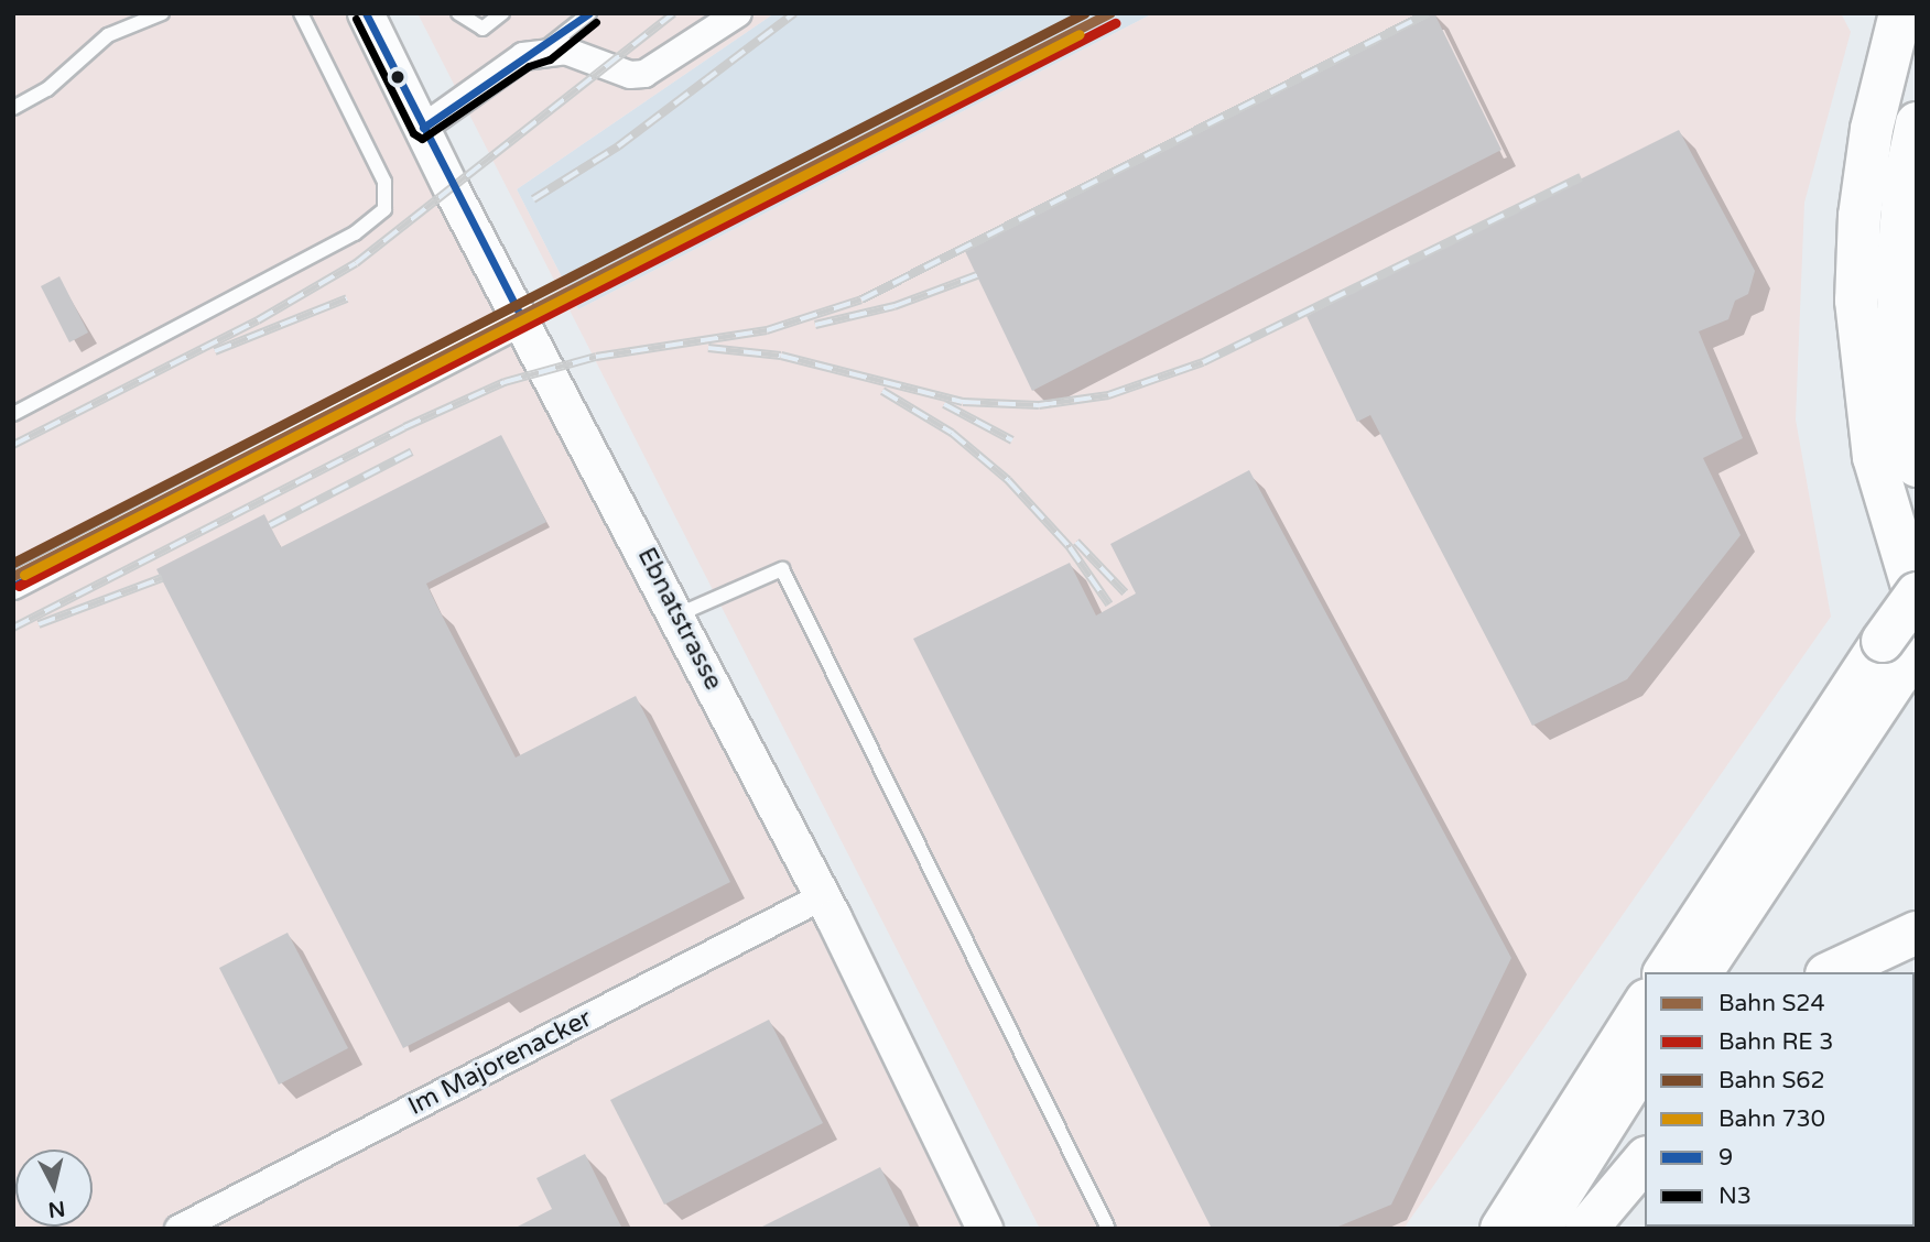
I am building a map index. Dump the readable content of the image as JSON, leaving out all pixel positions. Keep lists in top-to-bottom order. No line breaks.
{"streets":{"street":["Ebnatstrasse","Im Majorenacker"]},"crossings":[["Ebnatstrasse","Im Majorenacker"]],"lines":["rail line S24","rail line S62","transit line 9","transit line N3","rail line 730"],"legend":["Bahn S24","Bahn RE 3","Bahn S62","Bahn 730","9","N3"],"north":"bottom"}
